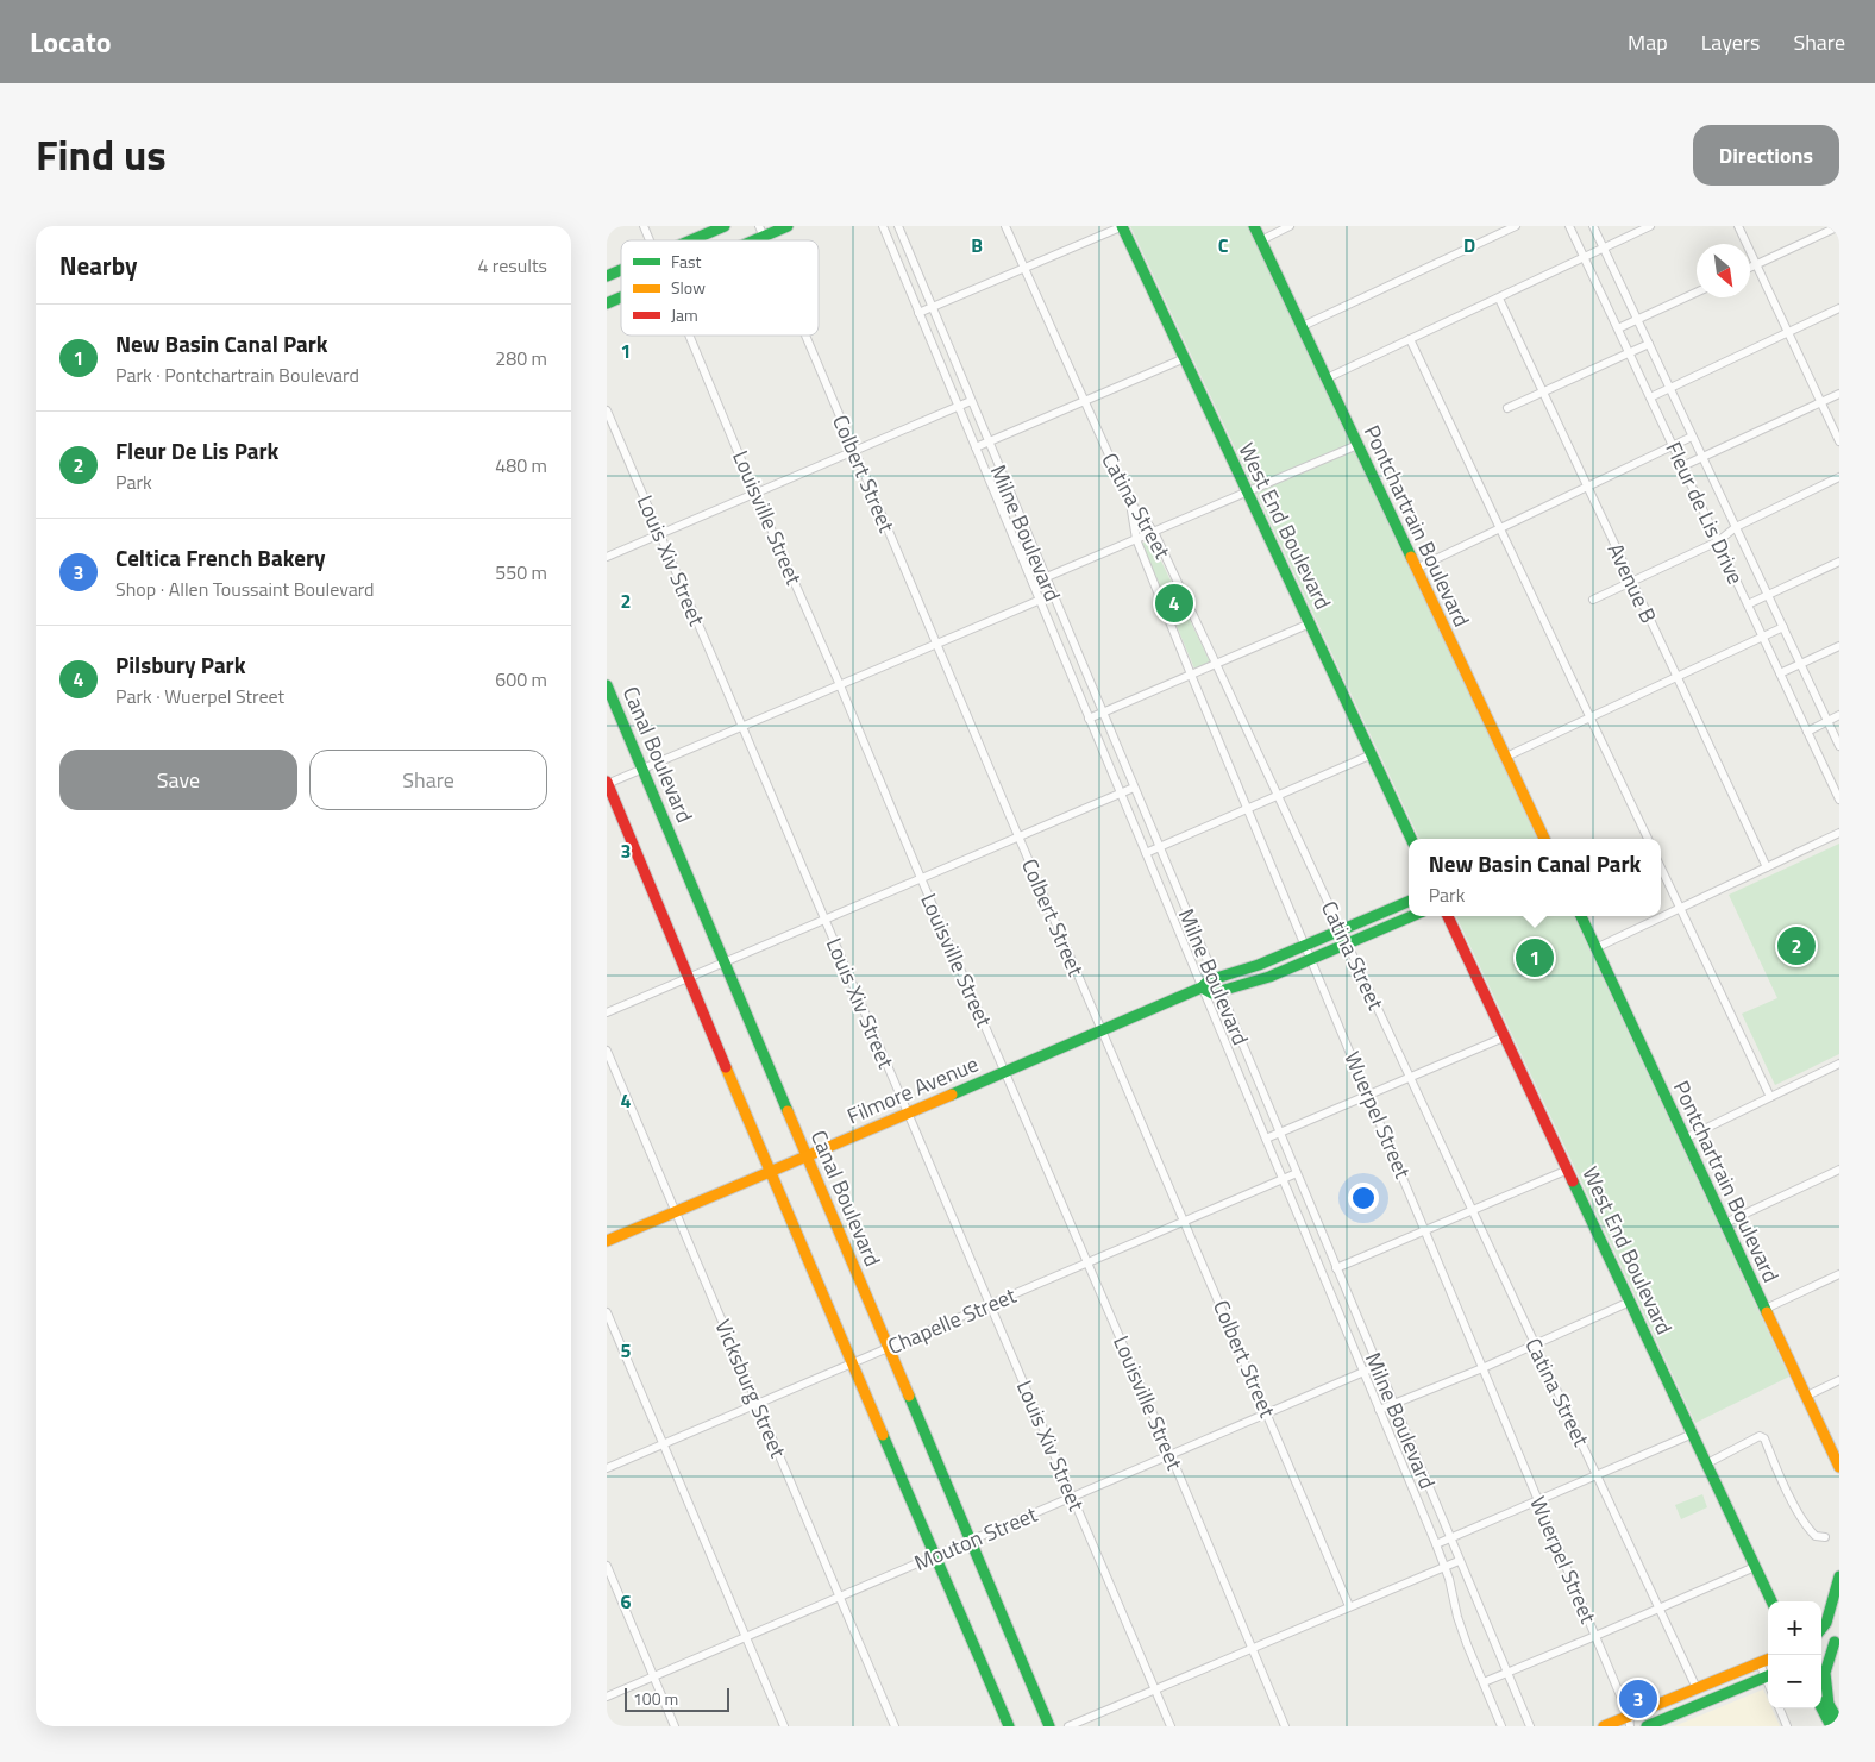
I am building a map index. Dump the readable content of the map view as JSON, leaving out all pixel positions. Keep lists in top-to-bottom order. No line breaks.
{"streets":{"main road":["West End Boulevard","Pontchartrain Boulevard","Canal Boulevard","Filmore Avenue"],"street":["Colbert Street","Catina Street","Fleur de Lis Drive","Louisville Street","Milne Boulevard","Louis Xiv Street","Avenue B","Wuerpel Street","Chapelle Street","Vicksburg Street","Mouton Street"]},"crossings":[["Colbert Street","Filmore Avenue"],["Colbert Street","Chapelle Street"],["Colbert Street","Mouton Street"],["Catina Street","Filmore Avenue"],["Catina Street","Wuerpel Street"],["Louisville Street","Filmore Avenue"],["Louisville Street","Chapelle Street"],["Louisville Street","Mouton Street"],["Milne Boulevard","Filmore Avenue"],["Milne Boulevard","Chapelle Street"],["Milne Boulevard","Mouton Street"],["Louis Xiv Street","Filmore Avenue"],["Louis Xiv Street","Chapelle Street"],["Louis Xiv Street","Mouton Street"],["Canal Boulevard","Filmore Avenue"],["Canal Boulevard","Chapelle Street"],["Canal Boulevard","Mouton Street"],["Filmore Avenue","Wuerpel Street"],["Filmore Avenue","Vicksburg Street"],["Chapelle Street","Vicksburg Street"],["Vicksburg Street","Mouton Street"]],"legend":["Fast","Slow","Jam"],"scale_bar":"100 m","north":"bottom right","page":{"header":"Locato","nav":["Map","Layers","Share"],"title":"Find us","buttons":["Directions",["Save","Share"]],"heading":["Nearby","4 results"],"list":[{"mark":"1","name":"New Basin Canal Park","note":"Park · Pontchartrain Boulevard","value":"280 m"},{"mark":"2","name":"Fleur De Lis Park","note":"Park","value":"480 m"},{"mark":"3","name":"Celtica French Bakery","note":"Shop · Allen Toussaint Boulevard","value":"550 m"},{"mark":"4","name":"Pilsbury Park","note":"Park · Wuerpel Street","value":"600 m"}],"pins":["4","2","1","3"],"popup":["New Basin Canal Park","Park"],"map_buttons":["+","−"],"scale":"100 m"},"grid":{"columns":["B","C","D"],"rows":["1","2","3","4","5","6"]}}
